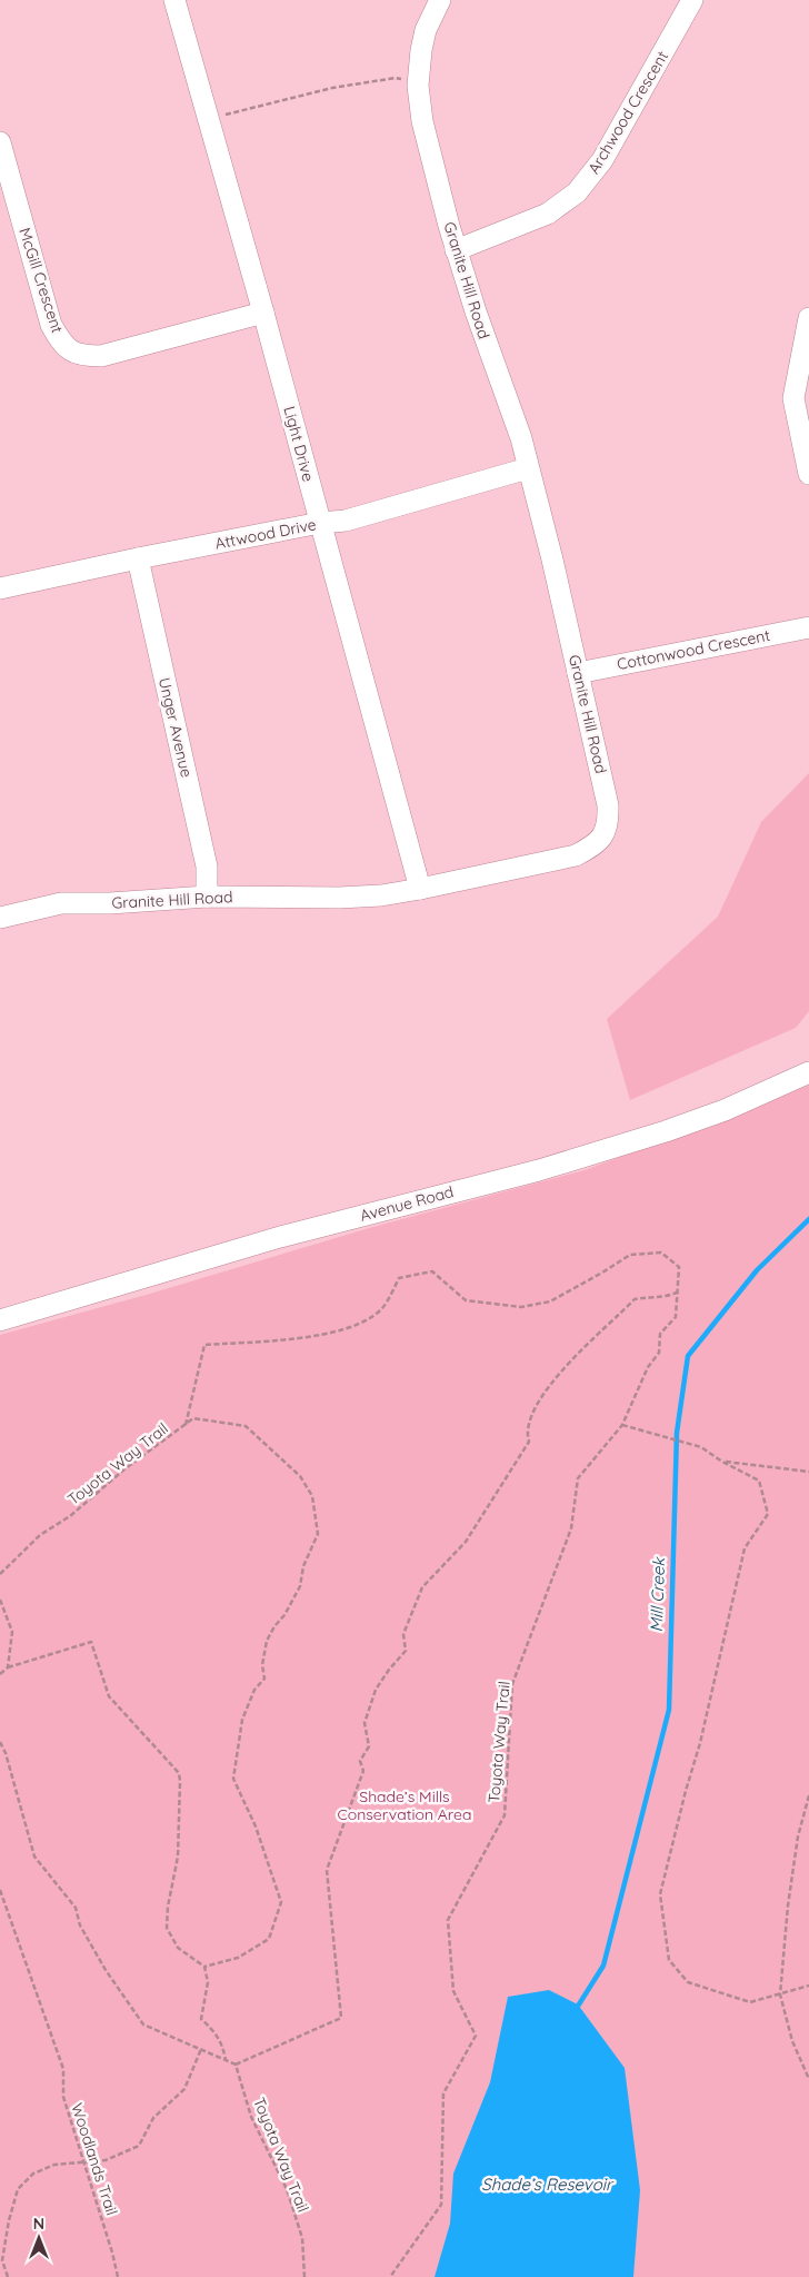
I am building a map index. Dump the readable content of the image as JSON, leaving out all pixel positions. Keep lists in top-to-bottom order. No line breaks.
{"streets":{"street":["Archwood Crescent","McGill Crescent","Granite Hill Road","Light Drive","Attwood Drive","Cottonwood Crescent","Unger Avenue","Avenue Road"],"path":["Toyota Way Trail","Woodlands Trail"]},"crossings":[["Archwood Crescent","Granite Hill Road"],["McGill Crescent","Light Drive"],["Granite Hill Road","Light Drive"],["Granite Hill Road","Attwood Drive"],["Granite Hill Road","Cottonwood Crescent"],["Granite Hill Road","Unger Avenue"],["Light Drive","Attwood Drive"],["Attwood Drive","Unger Avenue"]],"water":["Mill Creek","Shade’s Resevoir"],"parks":["Shade’s Mills Conservation Area"],"north":"top"}
